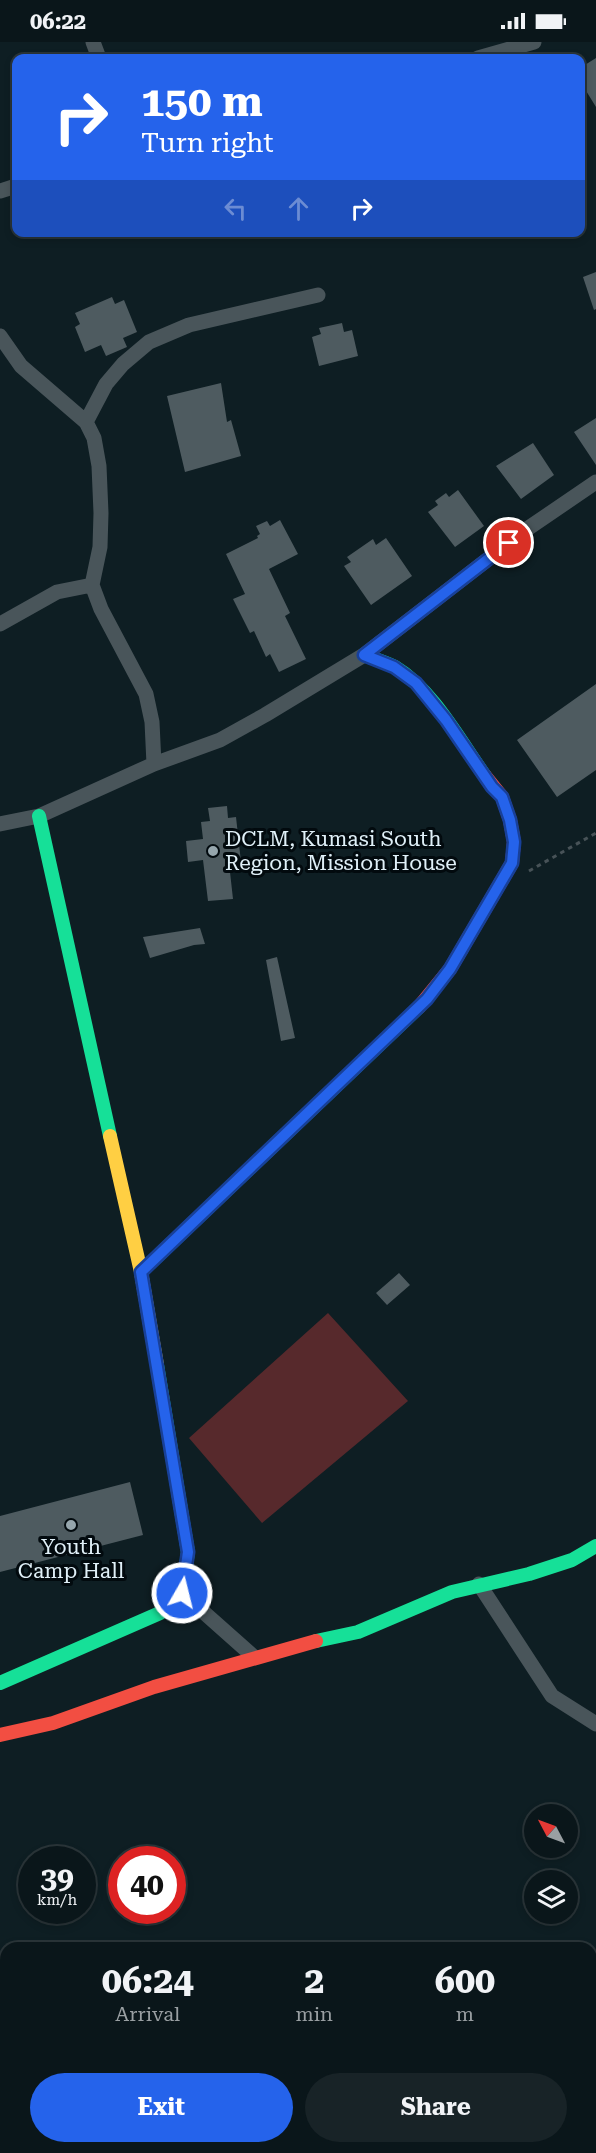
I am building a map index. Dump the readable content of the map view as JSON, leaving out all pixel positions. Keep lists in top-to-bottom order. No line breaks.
{"places":["DCLM, Kumasi South Region, Mission House","Youth Camp Hall"],"north":"top left","page":{"status":"06:22","turn":["150 m","Turn right"],"speed":"39 km/h","limit":"40","eta":["06:24","Arrival","2","min","600","m"],"buttons":["Exit","Share"]}}
